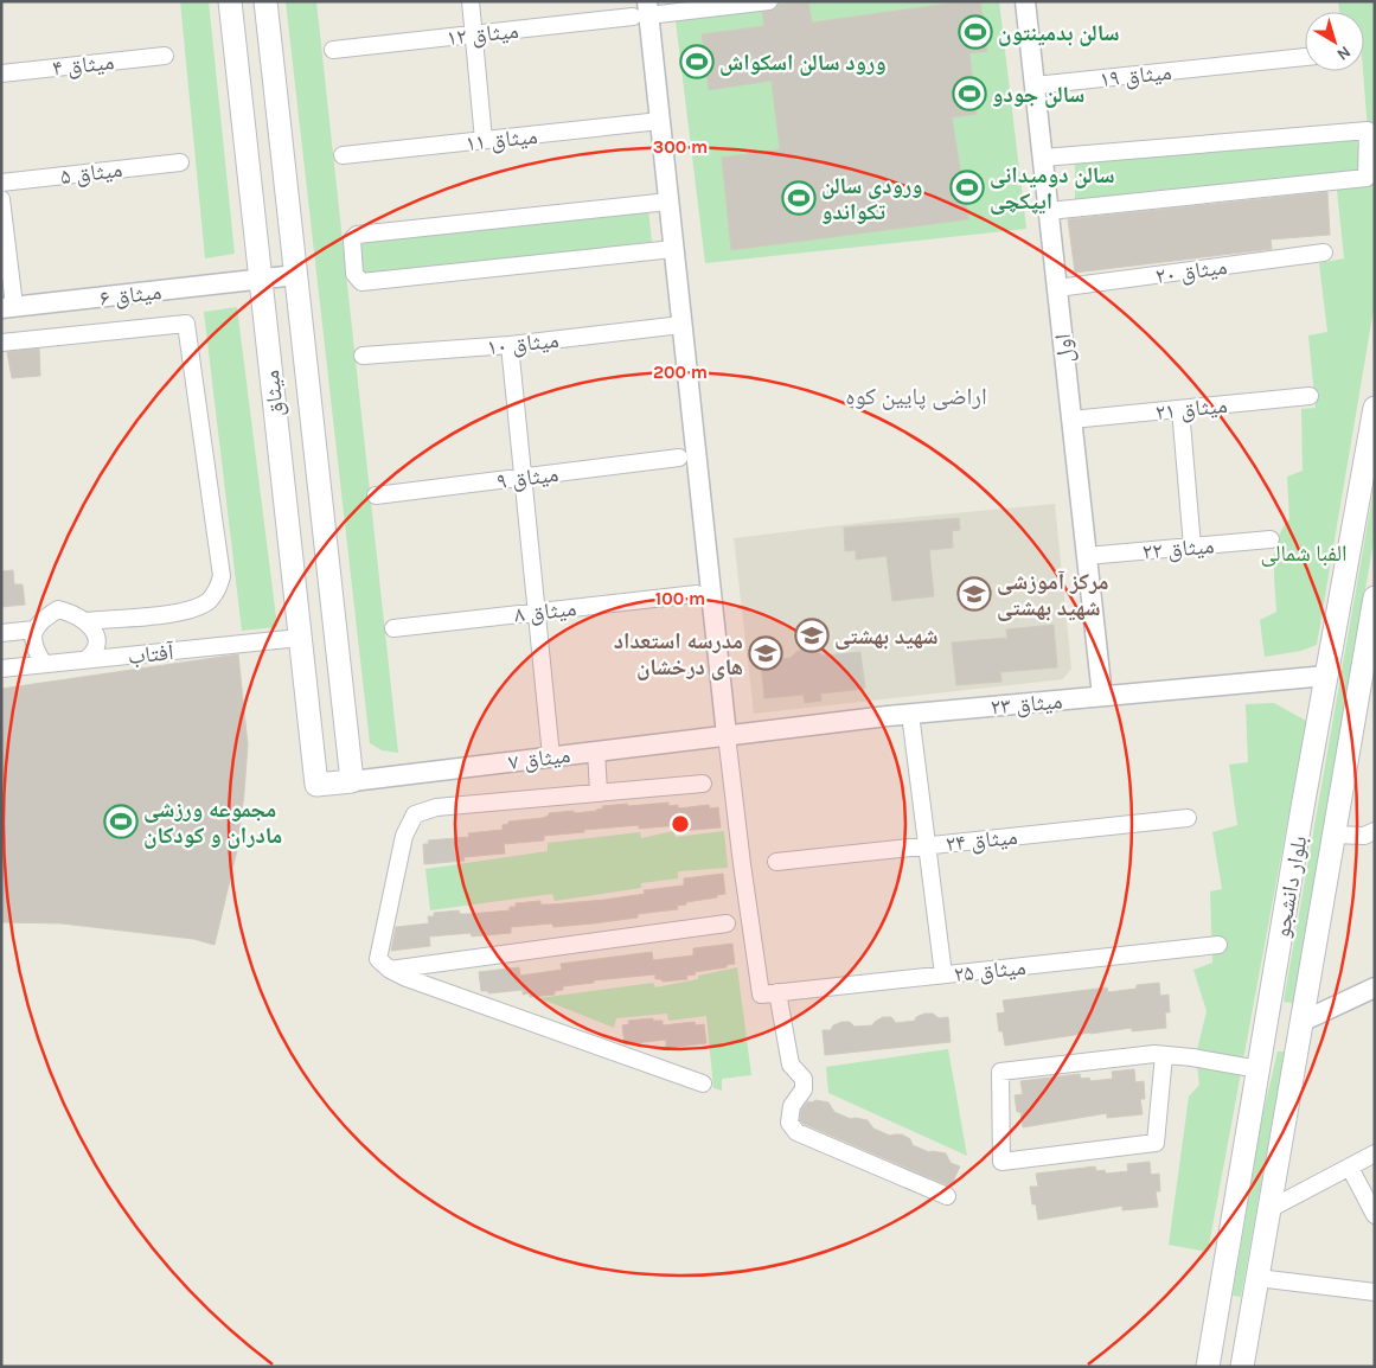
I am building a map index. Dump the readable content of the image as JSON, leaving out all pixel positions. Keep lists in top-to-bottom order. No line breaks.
{"streets":{"main road":["میثاق","بلوار دانشجو"],"street":["میثاق ۱۲","میثاق ۴","میثاق ۱۹","میثاق ۱۱","میثاق ۵","میثاق ۲۰","میثاق ۶","میثاق ۱۰","اول","میثاق ۲۱","میثاق ۹","میثاق ۲۲","میثاق ۸","آفتاب","میثاق ۲۳","میثاق ۷","میثاق ۲۴","میثاق ۲۵"]},"crossings":[["میثاق ۱۹","اول"],["میثاق ۲۰","اول"],["میثاق ۶","میثاق"],["اول","میثاق ۲۱"],["اول","میثاق ۲۲"],["اول","میثاق ۲۳"],["میثاق","آفتاب"],["میثاق","میثاق ۷"],["میثاق ۲۳","میثاق ۷"],["میثاق ۲۳","بلوار دانشجو"],["میثاق ۲۳","میثاق ۲۵"],["میثاق ۷","میثاق ۲۵"]],"districts":["اراضی پایین کوه"],"parks":["الفبا شمالی"],"places":{"sports":["سالن بدمینتون","ورود سالن اسکواش","سالن جودو","سالن دومیدانی ایپکچی","ورودی سالن تکواندو","مجموعه ورزشی مادران و کودکان"],"school or university":["مرکز آموزشی شهید بهشتی","شهید بهشتی","مدرسه استعداد های درخشان"]},"north":"bottom right","rings":["300 m","200 m","100 m"]}
